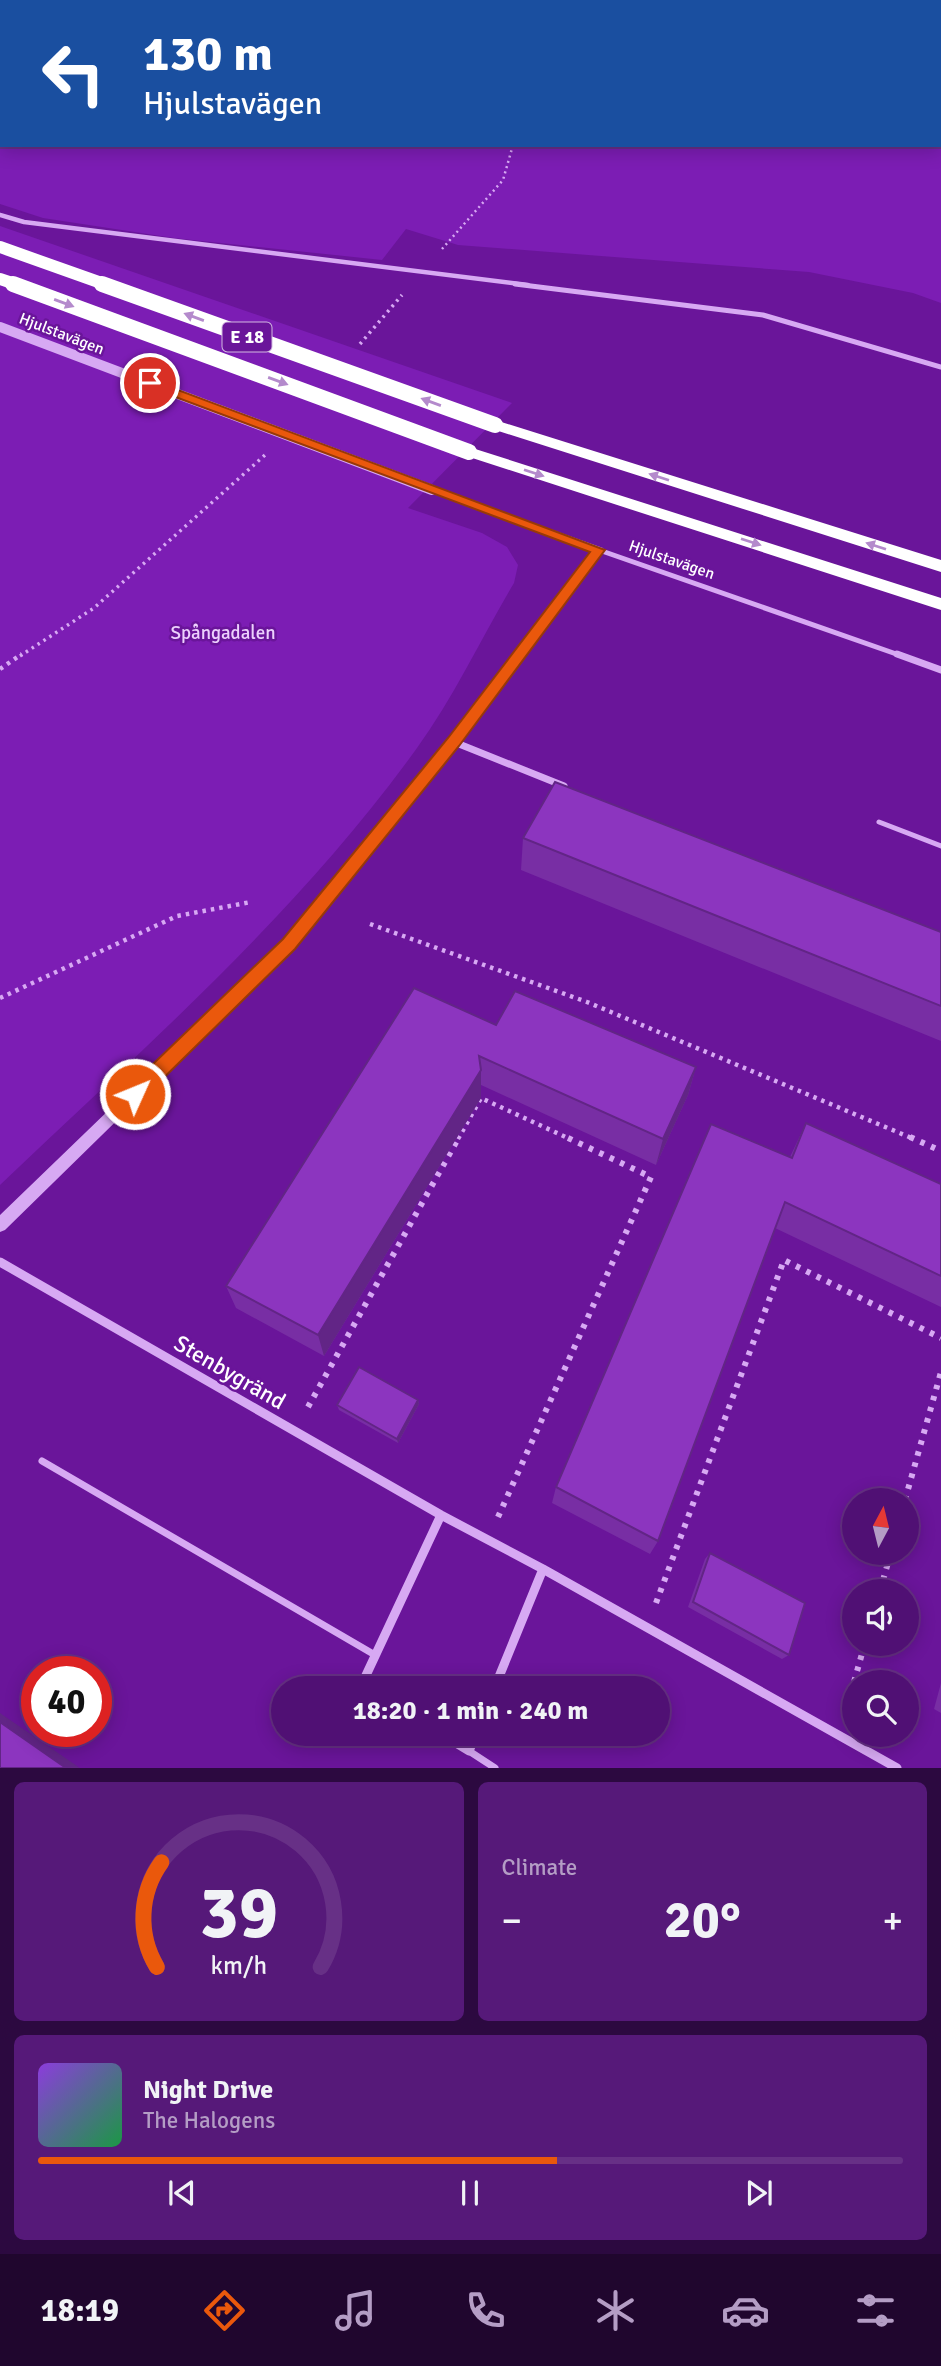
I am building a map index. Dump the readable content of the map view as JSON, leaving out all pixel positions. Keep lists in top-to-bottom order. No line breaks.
{"streets":{"highway":["E 18"],"street":["Hjulstavägen","Stenbygränd"]},"parks":["Spångadalen"],"north":"top","page":{"turn":["130 m","Hjulstavägen"],"limit":"40","trip":"18:20 · 1 min · 240 m","tile":"Climate","heat":["−","20°","+"],"song":["Night Drive","The Halogens"],"tabs":"18:19","gauge":["39","km/h"]}}
